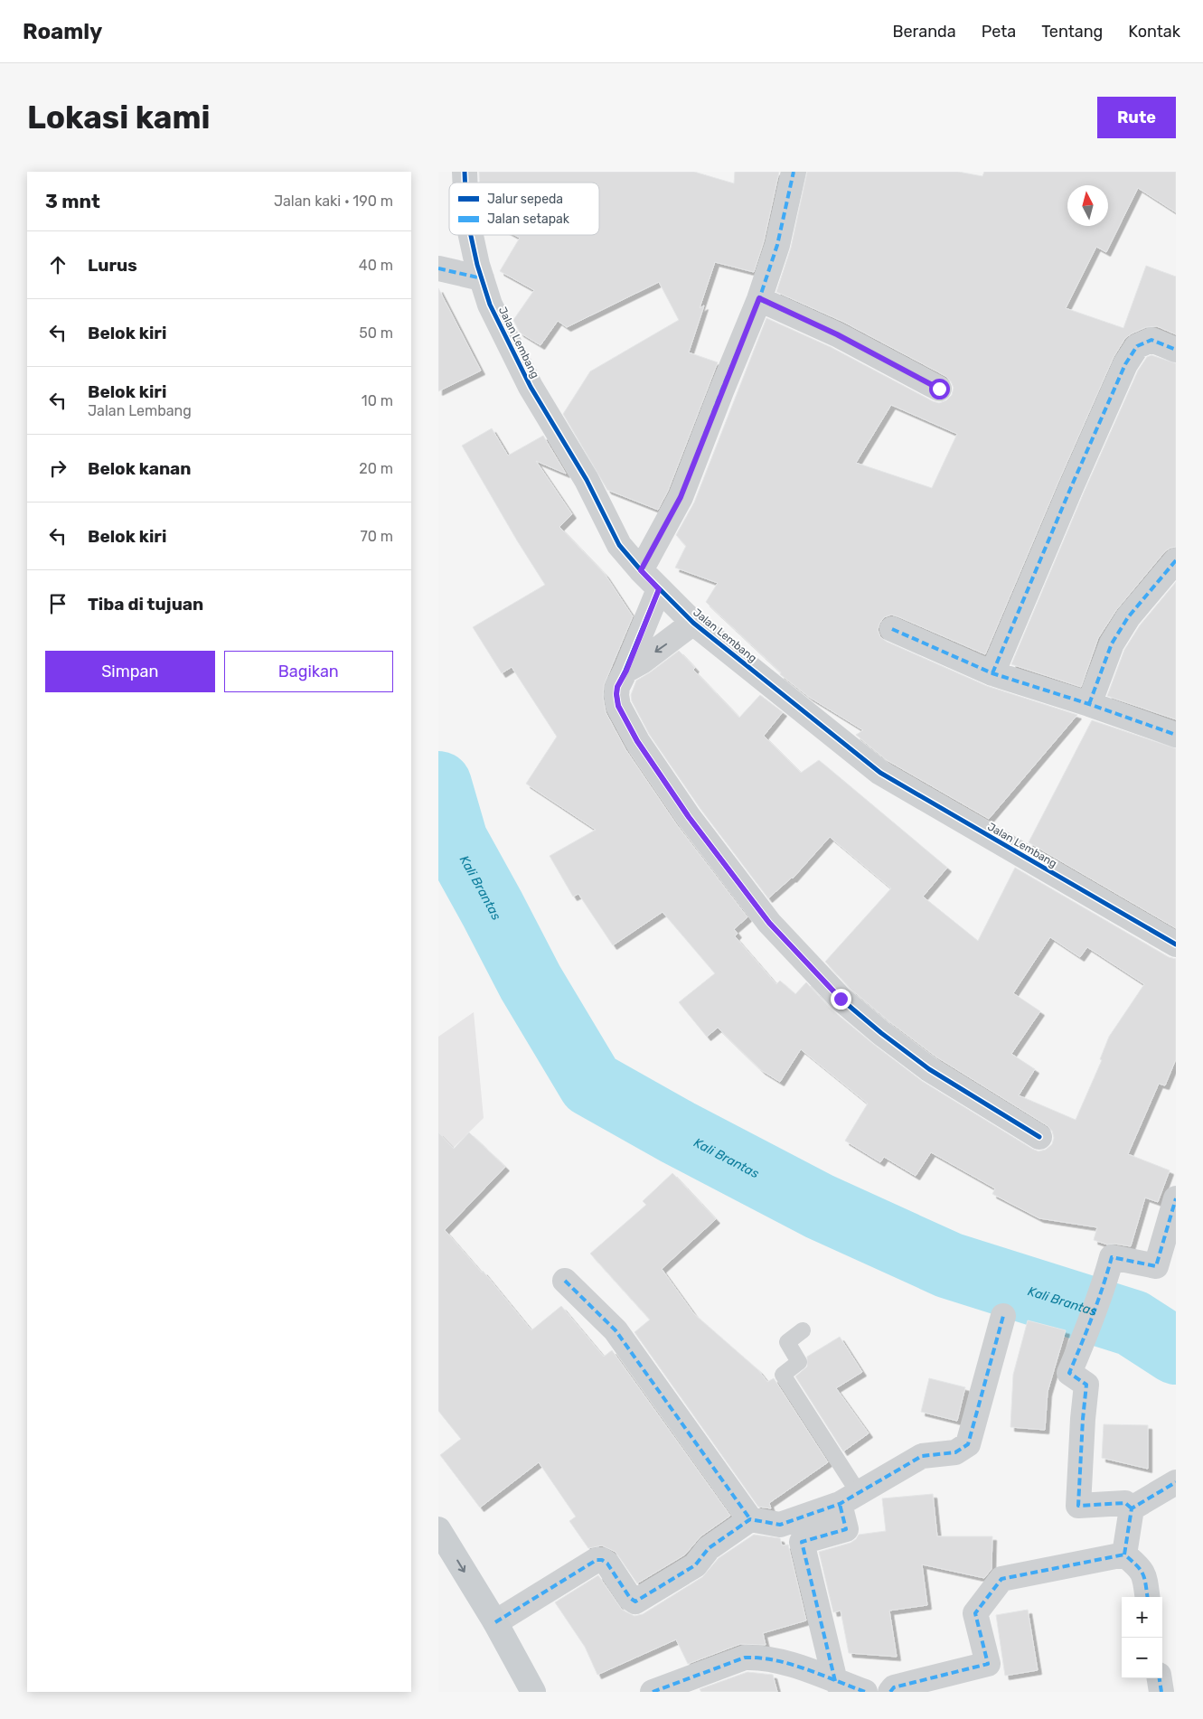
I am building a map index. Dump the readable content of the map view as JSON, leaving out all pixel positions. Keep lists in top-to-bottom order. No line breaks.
{"streets":{"street":["Jalan Lembang"]},"water":["Kali Brantas"],"legend":["Jalur sepeda","Jalan setapak"],"north":"top","page":{"header":"Roamly","nav":["Beranda","Peta","Tentang","Kontak"],"buttons":["Rute",["Simpan","Bagikan"]],"title":"Lokasi kami","heading":["3 mnt","Jalan kaki · 190 m"],"list":[["Lurus","40 m"],["Belok kiri","50 m"],["Belok kiri","Jalan Lembang","10 m"],["Belok kanan","20 m"],["Belok kiri","70 m"],"Tiba di tujuan"],"map_buttons":["+","−"]}}
